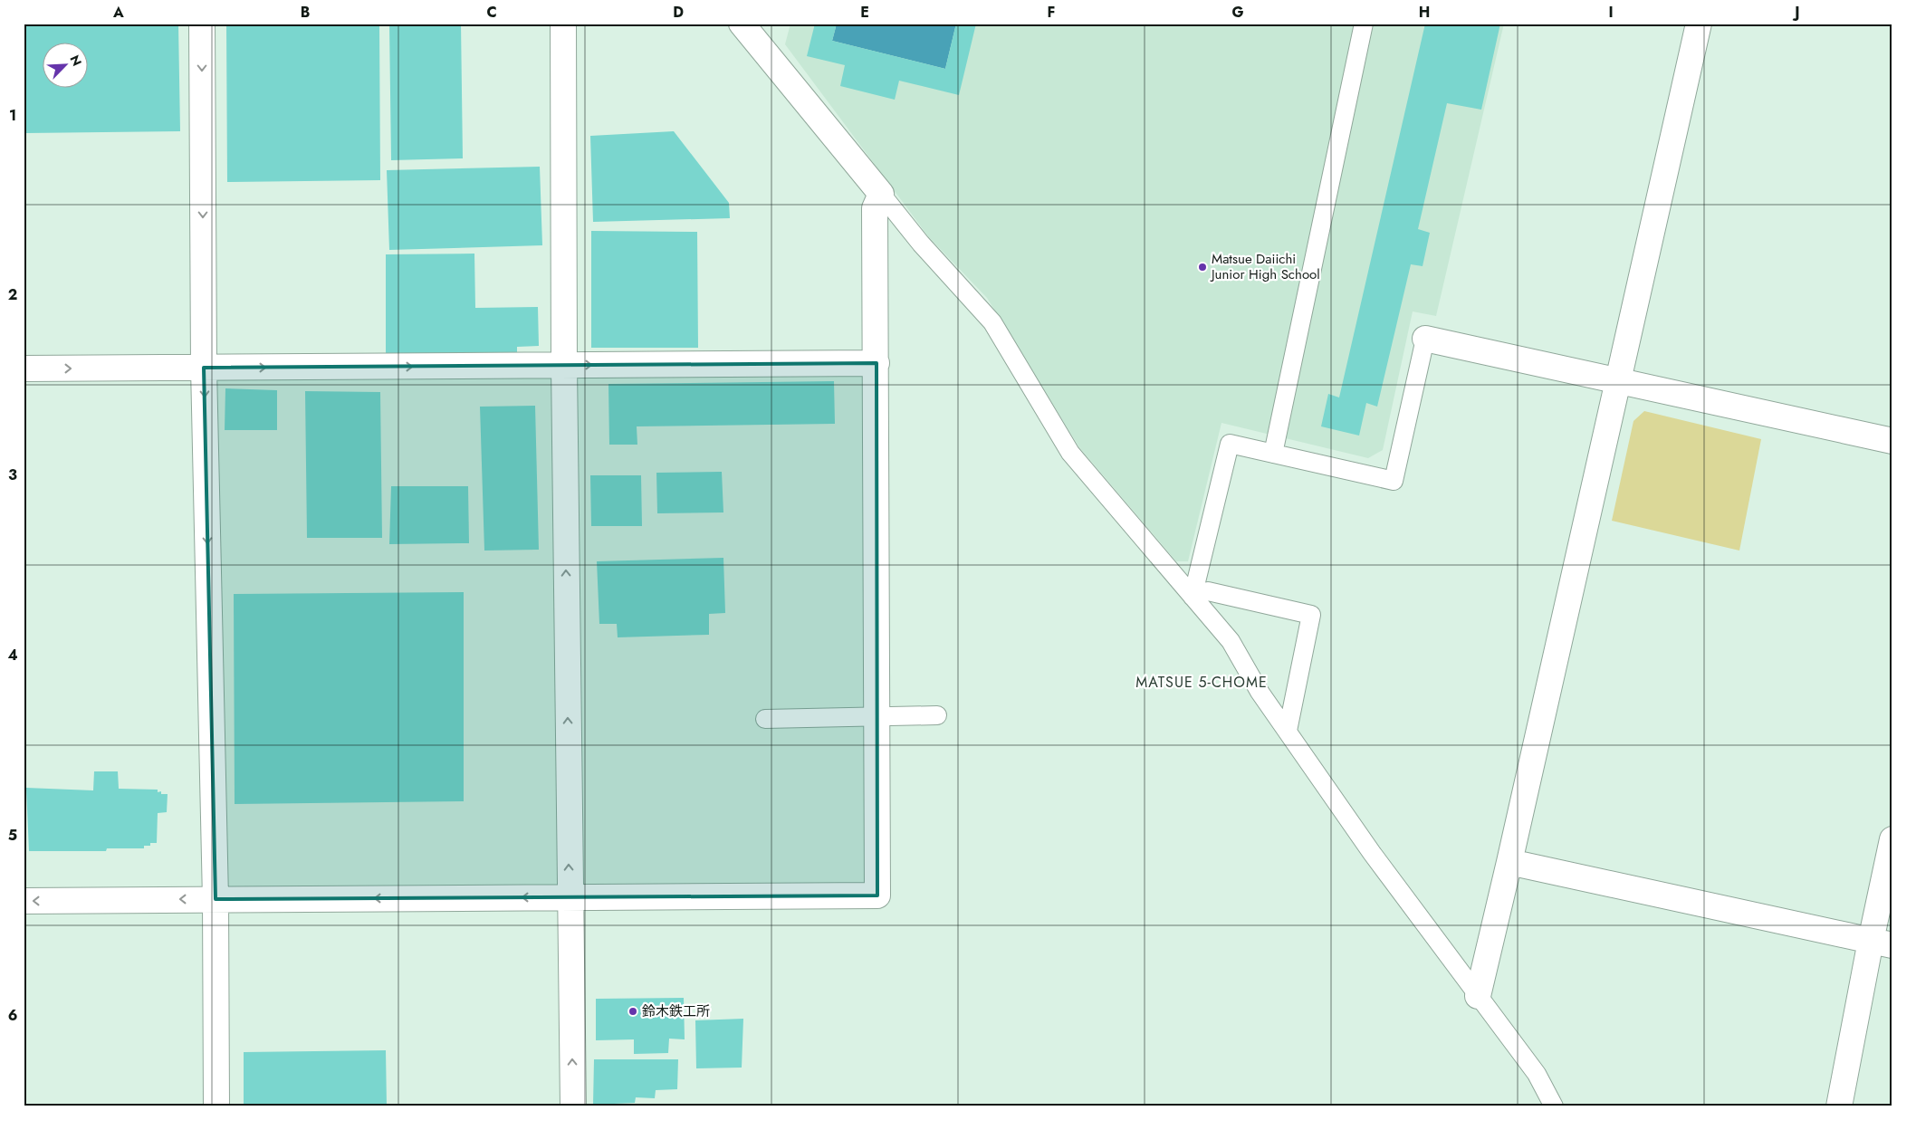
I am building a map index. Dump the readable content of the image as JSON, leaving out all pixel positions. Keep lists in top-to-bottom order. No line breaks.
{"districts":["MATSUE 5-CHOME"],"places":["Matsue Daiichi Junior High School","鈴木鉄工所"],"north":"top right","grid":{"columns":["A","B","C","D","E","F","G","H","I","J"],"rows":["1","2","3","4","5","6"]}}
